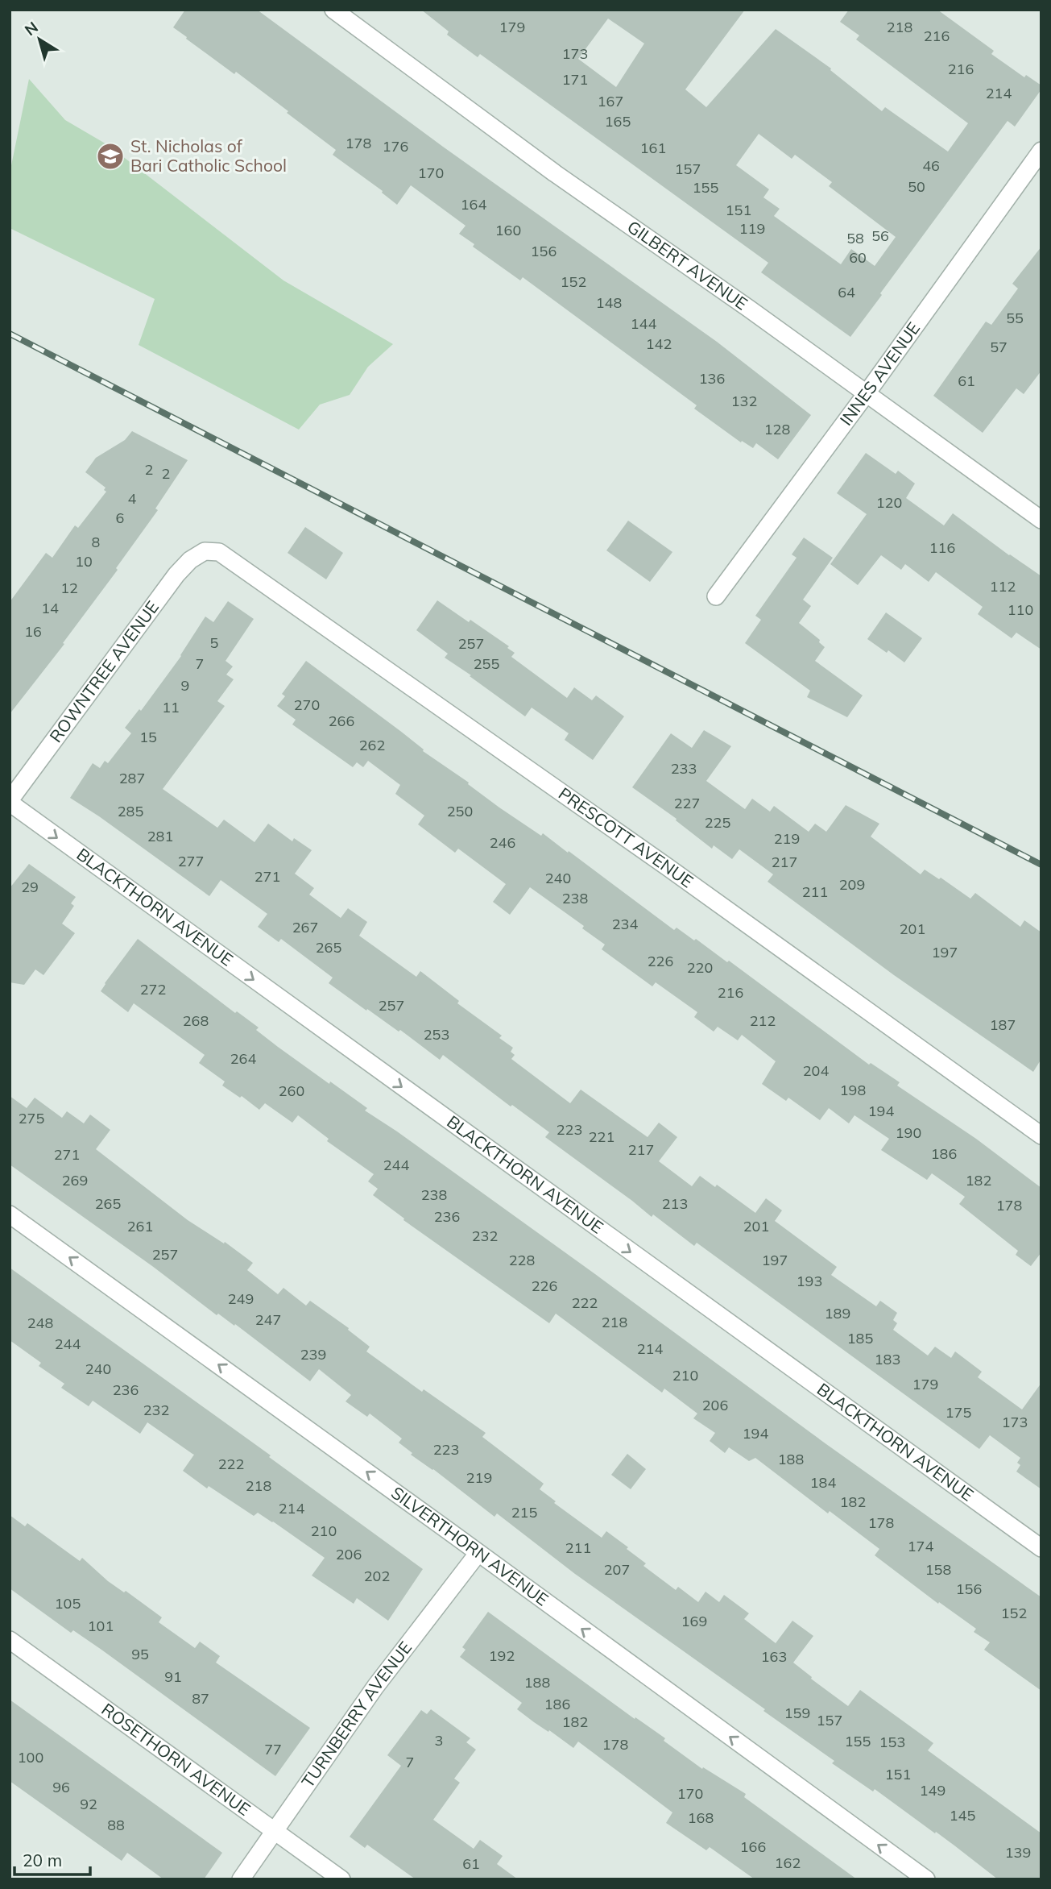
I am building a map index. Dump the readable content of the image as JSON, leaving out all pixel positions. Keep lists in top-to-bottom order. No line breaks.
{"streets":{"street":["GILBERT AVENUE","INNES AVENUE","ROWNTREE AVENUE","PRESCOTT AVENUE","BLACKTHORN AVENUE","SILVERTHORN AVENUE","TURNBERRY AVENUE","ROSETHORN AVENUE"]},"crossings":[["GILBERT AVENUE","INNES AVENUE"],["ROWNTREE AVENUE","PRESCOTT AVENUE"],["ROWNTREE AVENUE","BLACKTHORN AVENUE"],["SILVERTHORN AVENUE","TURNBERRY AVENUE"],["TURNBERRY AVENUE","ROSETHORN AVENUE"]],"one_way":["BLACKTHORN AVENUE","SILVERTHORN AVENUE"],"places":{"school or university":["St. Nicholas of Bari Catholic School"]},"house_numbers":["179","218","216","173","216","171","214","167","165","178","176","161","46","157","170","50","155","164","151","119","160","56","58","156","60","152","64","148","55","144","142","57","136","61","132","128","2","2","4","120","6","8","116","10","112","12","14","110","16","5","257","7","255","9","270","11","266","15","262","233","287","227","285","250","225","281","219","246","277","217","271","240","209","29","211","238","234","267","201","265","197","226","220","272","216","257","268","212","187","253","264","204","198","260","194","275","223","190","221","217","186","271","244","269","182","238","265","213","178","236","261","201","232","257","228","197","193","226","249","222","189","247","218","248","185","244","214","239","183","240","210","179","236","206","232","175","173","194","223","188","222","219","184","218","182","214","215","178","210","174","211","206","207","158","202","156","105","152","169","101","95","192","163","91","188","87","186","159","157","182","3","155","153","178","77","100","7","151","96","149","170","92","145","168","88","166","139","162","61"],"scale_bar":"20 m","north":"top left"}
